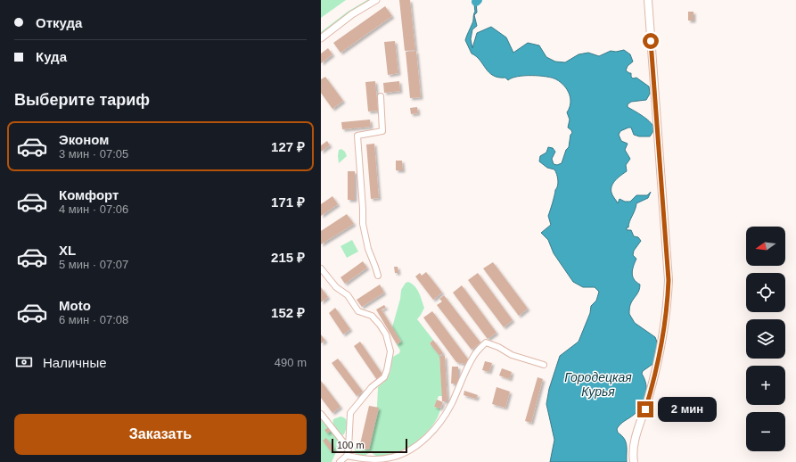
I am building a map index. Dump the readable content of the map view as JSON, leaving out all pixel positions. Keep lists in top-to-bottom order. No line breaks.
{"water":["Городецкая Курья"],"scale_bar":"100 m","north":"left","page":{"banner":["Откуда","Куда"],"heading":"Выберите тариф","list":[{"name":"Эконом","note":"3 мин · 07:05","value":"127 ₽"},{"name":"Комфорт","note":"4 мин · 07:06","value":"171 ₽"},{"name":"XL","note":"5 мин · 07:07","value":"215 ₽"},{"name":"Moto","note":"6 мин · 07:08","value":"152 ₽"}],"map_buttons":["+","−"],"pay":["Наличные","490 m"],"bubble":"2 мин","buttons":"Заказать","scale":"100 m"}}
